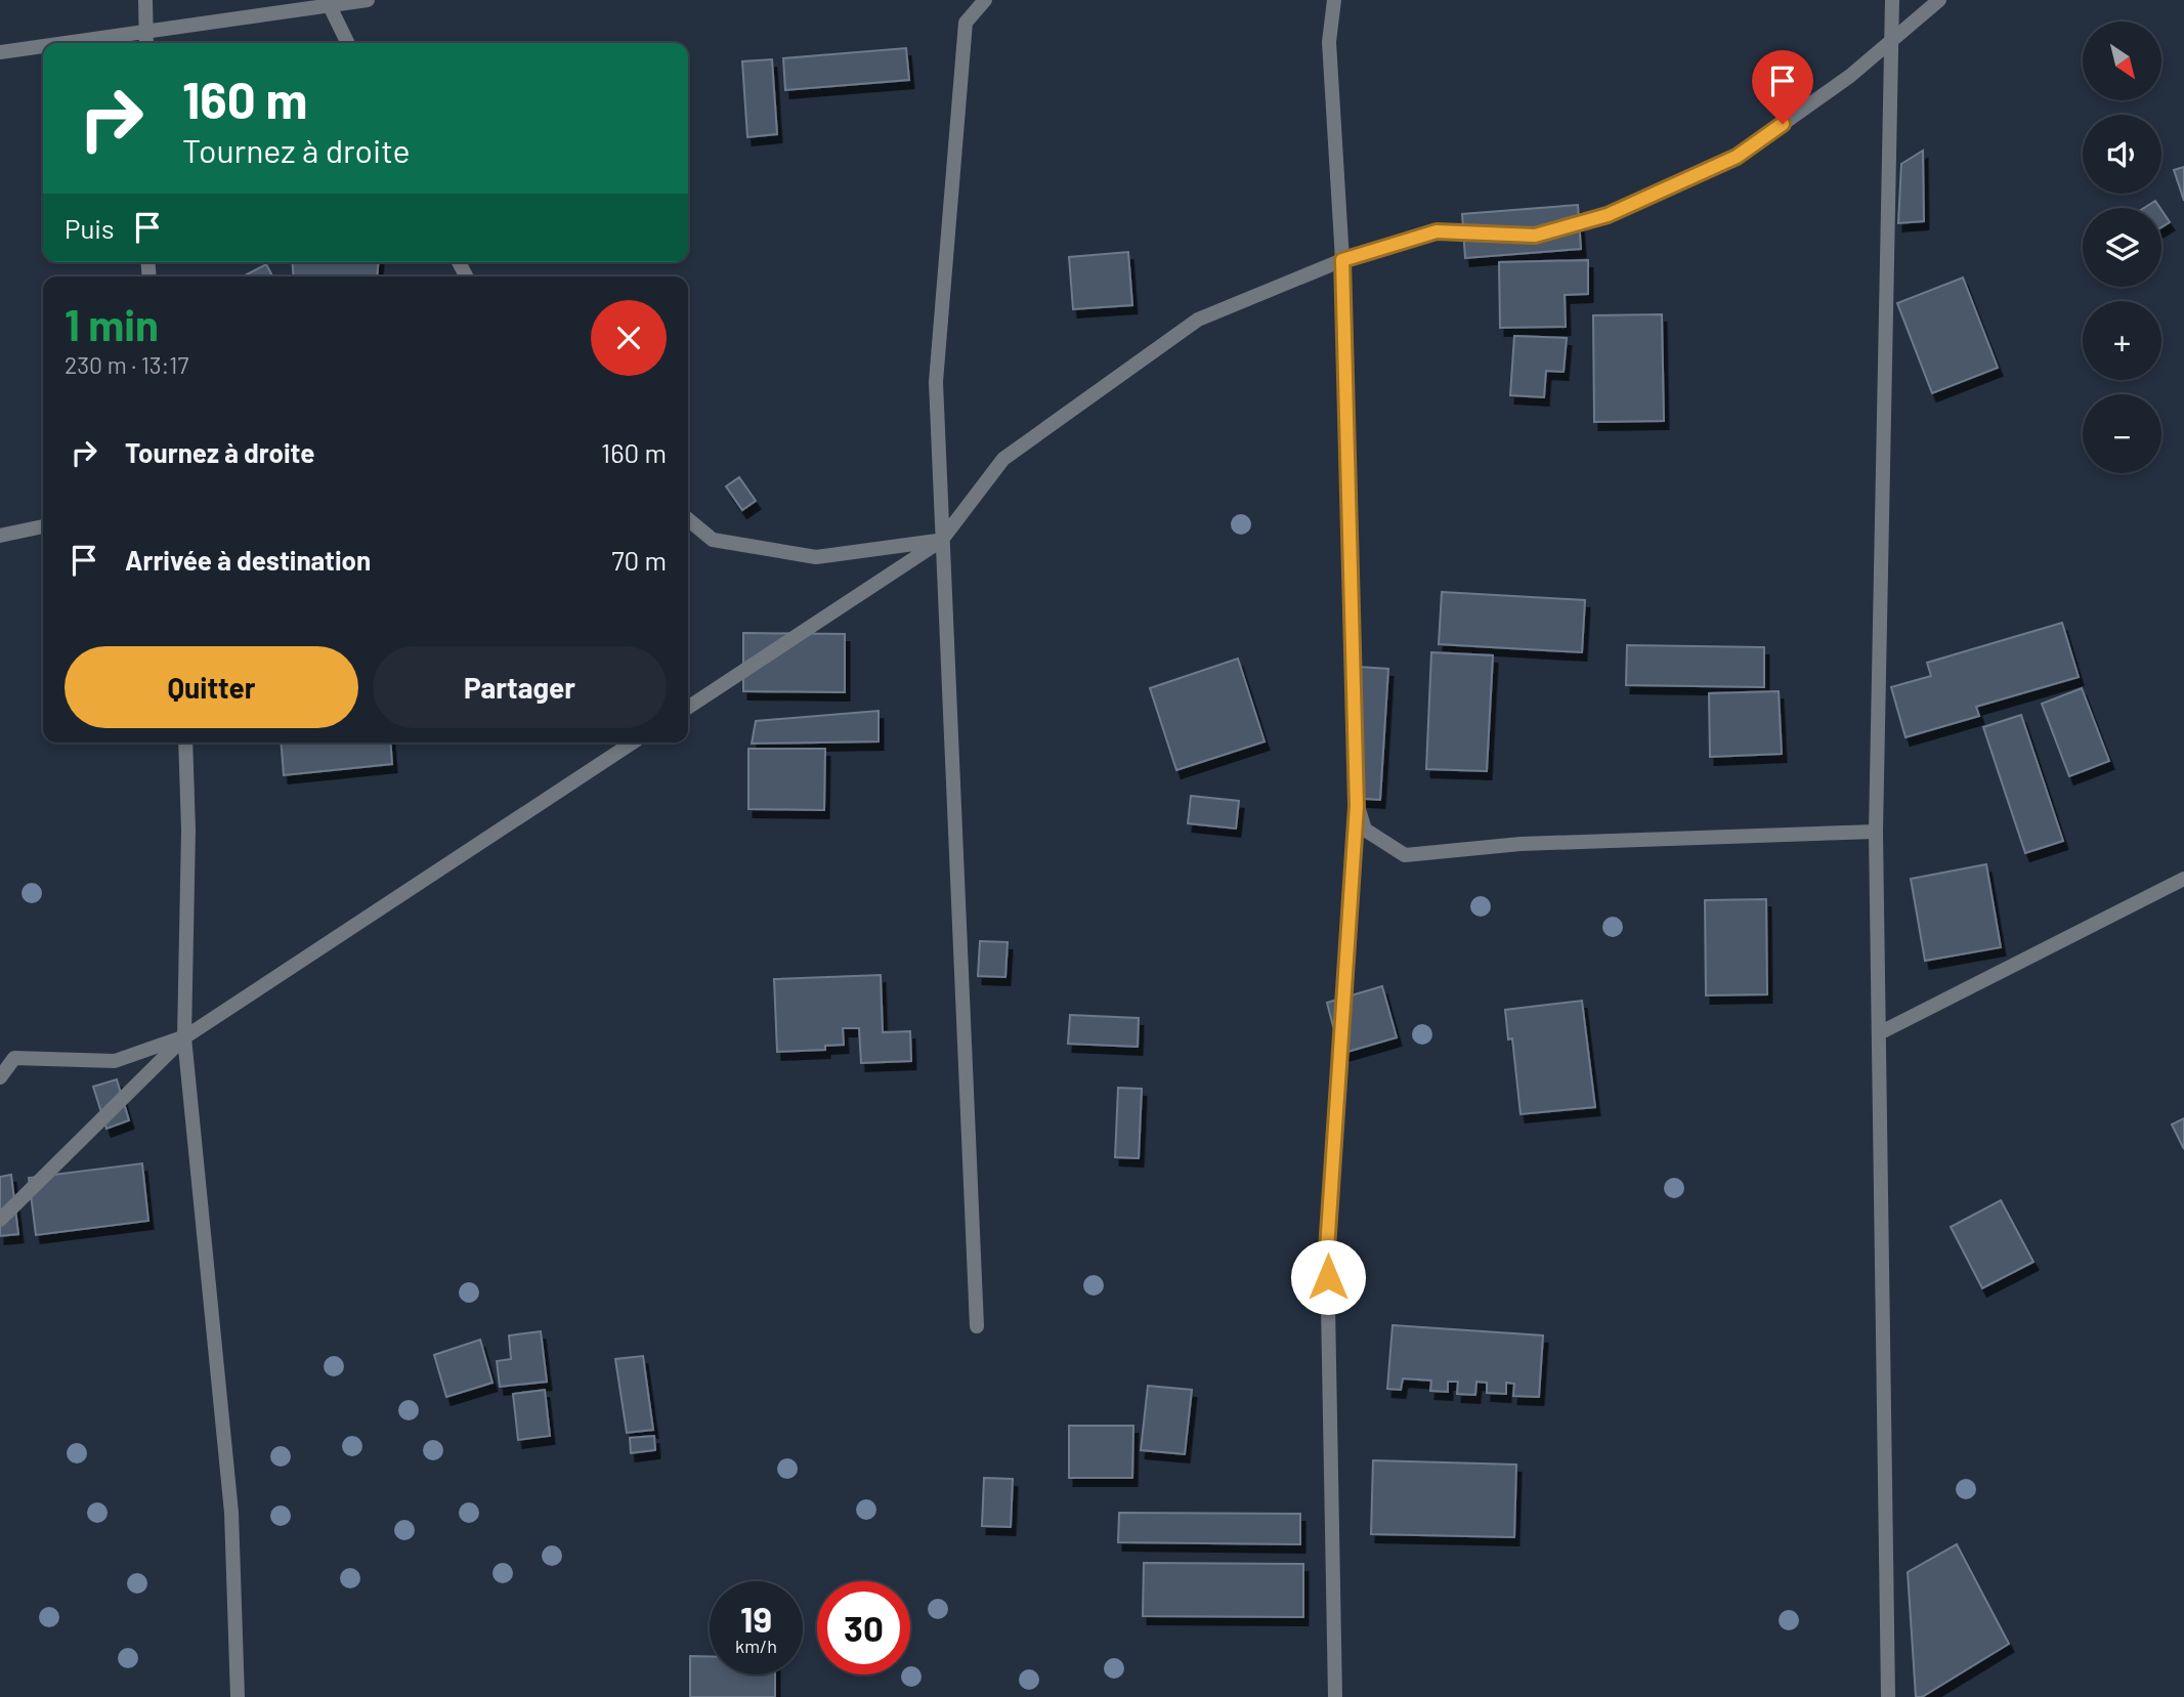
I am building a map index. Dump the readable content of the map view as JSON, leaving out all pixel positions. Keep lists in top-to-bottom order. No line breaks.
{"north":"bottom right","page":{"map_buttons":["+","−"],"turn":["160 m","Tournez à droite"],"then":"Puis","heading":["1 min","230 m · 13:17"],"list":[{"name":"Tournez à droite","value":"160 m"},{"name":"Arrivée à destination","value":"70 m"}],"buttons":["Quitter","Partager"],"speed":"19 km/h","limit":"30"}}
